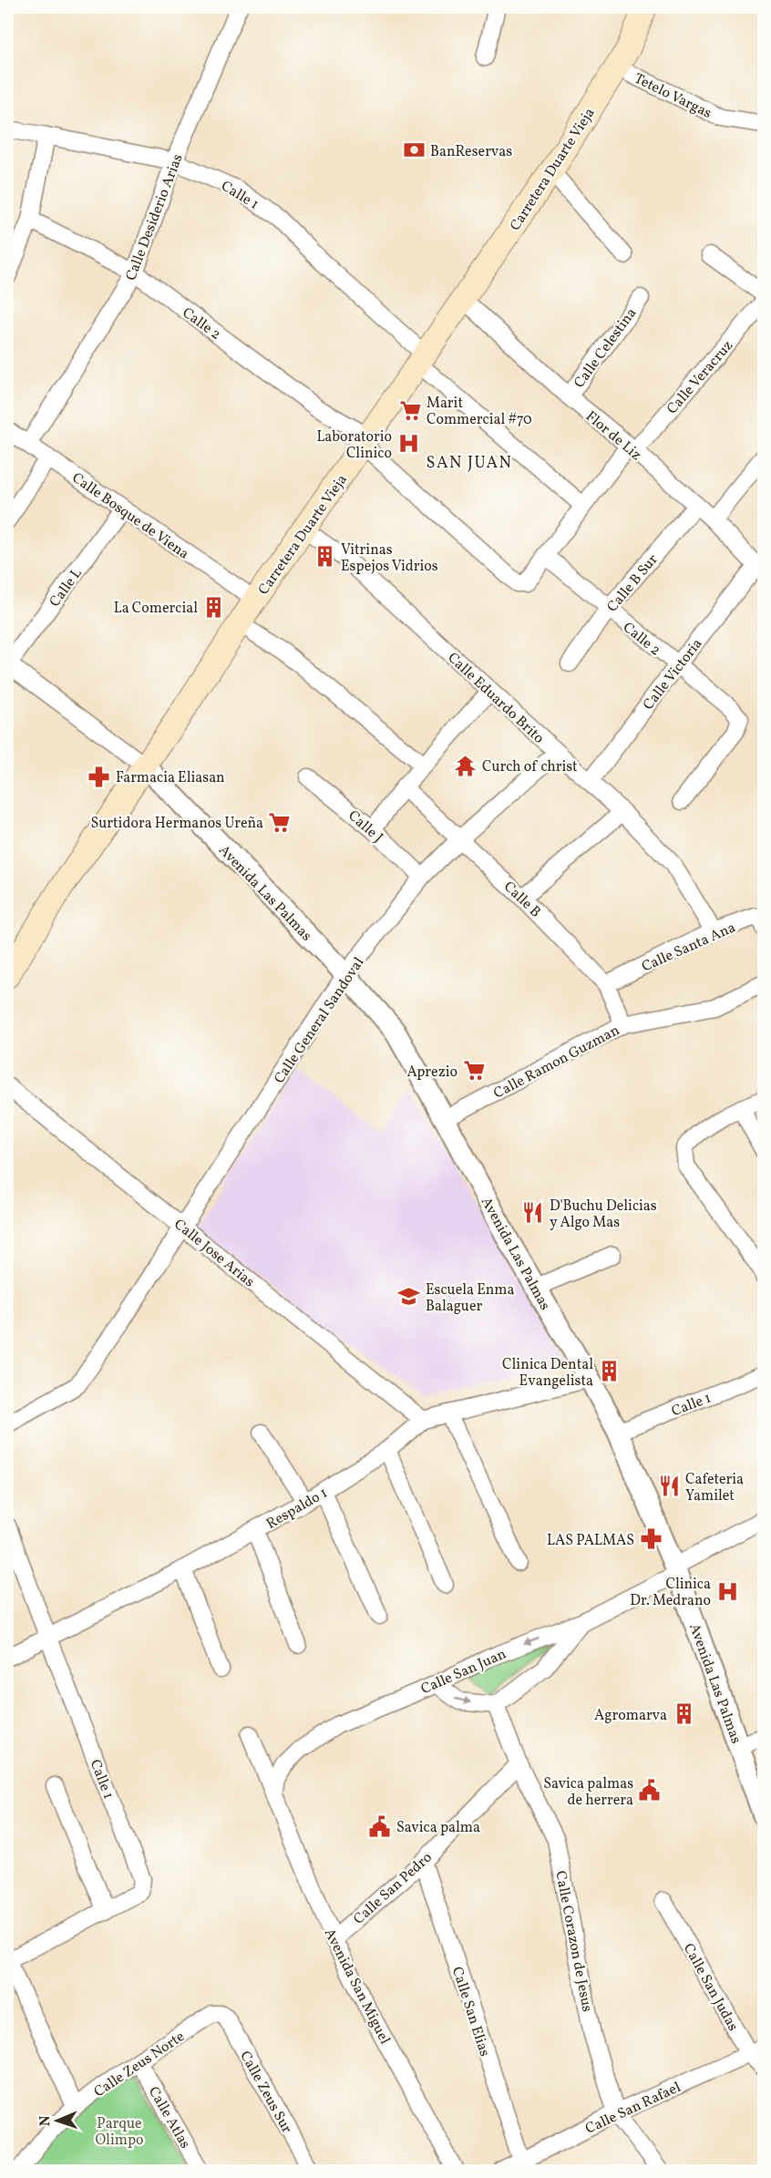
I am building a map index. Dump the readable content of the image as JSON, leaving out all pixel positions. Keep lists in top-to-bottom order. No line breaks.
{"streets":{"main road":["Carretera Duarte Vieja"],"street":["Tetelo Vargas","Calle 1","Calle Desiderio Arias","Calle 2","Calle Celestina","Calle Veracruz","Flor de Liz","Calle Bosque de Viena","Calle B Sur","Calle L","Calle Victoria","Calle Eduardo Brito","Calle J","Avenida Las Palmas","Calle B","Calle Santa Ana","Calle General Sandoval","Calle Ramon Guzman","Calle Jose Arias","Respaldo 1","Calle San Juan","Calle San Pedro","Calle Corazon de Jesus","Avenida San Miguel","Calle San Judas","Calle San Elias","Calle Zeus Norte","Calle Zeus Sur","Calle San Rafael","Calle Atlas"]},"crossings":[["Tetelo Vargas","Carretera Duarte Vieja"],["Carretera Duarte Vieja","Calle 1"],["Carretera Duarte Vieja","Calle 2"],["Carretera Duarte Vieja","Flor de Liz"],["Carretera Duarte Vieja","Calle Bosque de Viena"],["Carretera Duarte Vieja","Calle Eduardo Brito"],["Carretera Duarte Vieja","Avenida Las Palmas"],["Calle 1","Calle Desiderio Arias"],["Calle 1","Calle Veracruz"],["Calle 1","Avenida Las Palmas"],["Calle 1","Respaldo 1"],["Calle Desiderio Arias","Calle 2"],["Calle Desiderio Arias","Calle Bosque de Viena"],["Calle 2","Calle Veracruz"],["Calle 2","Calle B Sur"],["Calle 2","Calle Victoria"],["Calle Celestina","Flor de Liz"],["Calle Veracruz","Flor de Liz"],["Flor de Liz","Calle B Sur"],["Flor de Liz","Calle Victoria"],["Calle Bosque de Viena","Calle L"],["Calle Victoria","Calle Eduardo Brito"],["Calle Eduardo Brito","Calle Santa Ana"],["Calle Eduardo Brito","Calle General Sandoval"],["Calle J","Calle General Sandoval"],["Avenida Las Palmas","Calle General Sandoval"],["Avenida Las Palmas","Calle Ramon Guzman"],["Avenida Las Palmas","Respaldo 1"],["Avenida Las Palmas","Calle San Juan"],["Calle B","Calle Santa Ana"],["Calle B","Calle General Sandoval"],["Calle B","Calle Ramon Guzman"],["Calle General Sandoval","Calle Jose Arias"],["Calle Jose Arias","Respaldo 1"],["Calle San Juan","Avenida San Miguel"],["Calle San Pedro","Calle Corazon de Jesus"],["Calle San Pedro","Avenida San Miguel"],["Calle San Pedro","Calle San Elias"],["Calle Corazon de Jesus","Calle San Rafael"],["Calle San Judas","Calle San Rafael"],["Calle San Elias","Calle San Rafael"],["Calle Zeus Norte","Calle Zeus Sur"],["Calle Zeus Norte","Calle Atlas"]],"districts":["SAN JUAN"],"parks":["Parque Olimpo"],"places":{"bank":["BanReservas"],"supermarket":["Marit Commercial #70","Surtidora Hermanos Ureña","Aprezio"],"hospital":["Laboratorio Clinico","Clinica Dr. Medrano"],"building":["Vitrinas Espejos Vidrios","La Comercial","Clinica Dental Evangelista","Agromarva"],"temple":["Curch of christ"],"pharmacy":["Farmacia Eliasan","LAS PALMAS"],"restaurant":["D'Buchu Delicias y Algo Mas","Cafeteria Yamilet"],"school or university":["Escuela Enma Balaguer"],"public building":["Savica palmas de herrera","Savica palma"]},"north":"left"}
